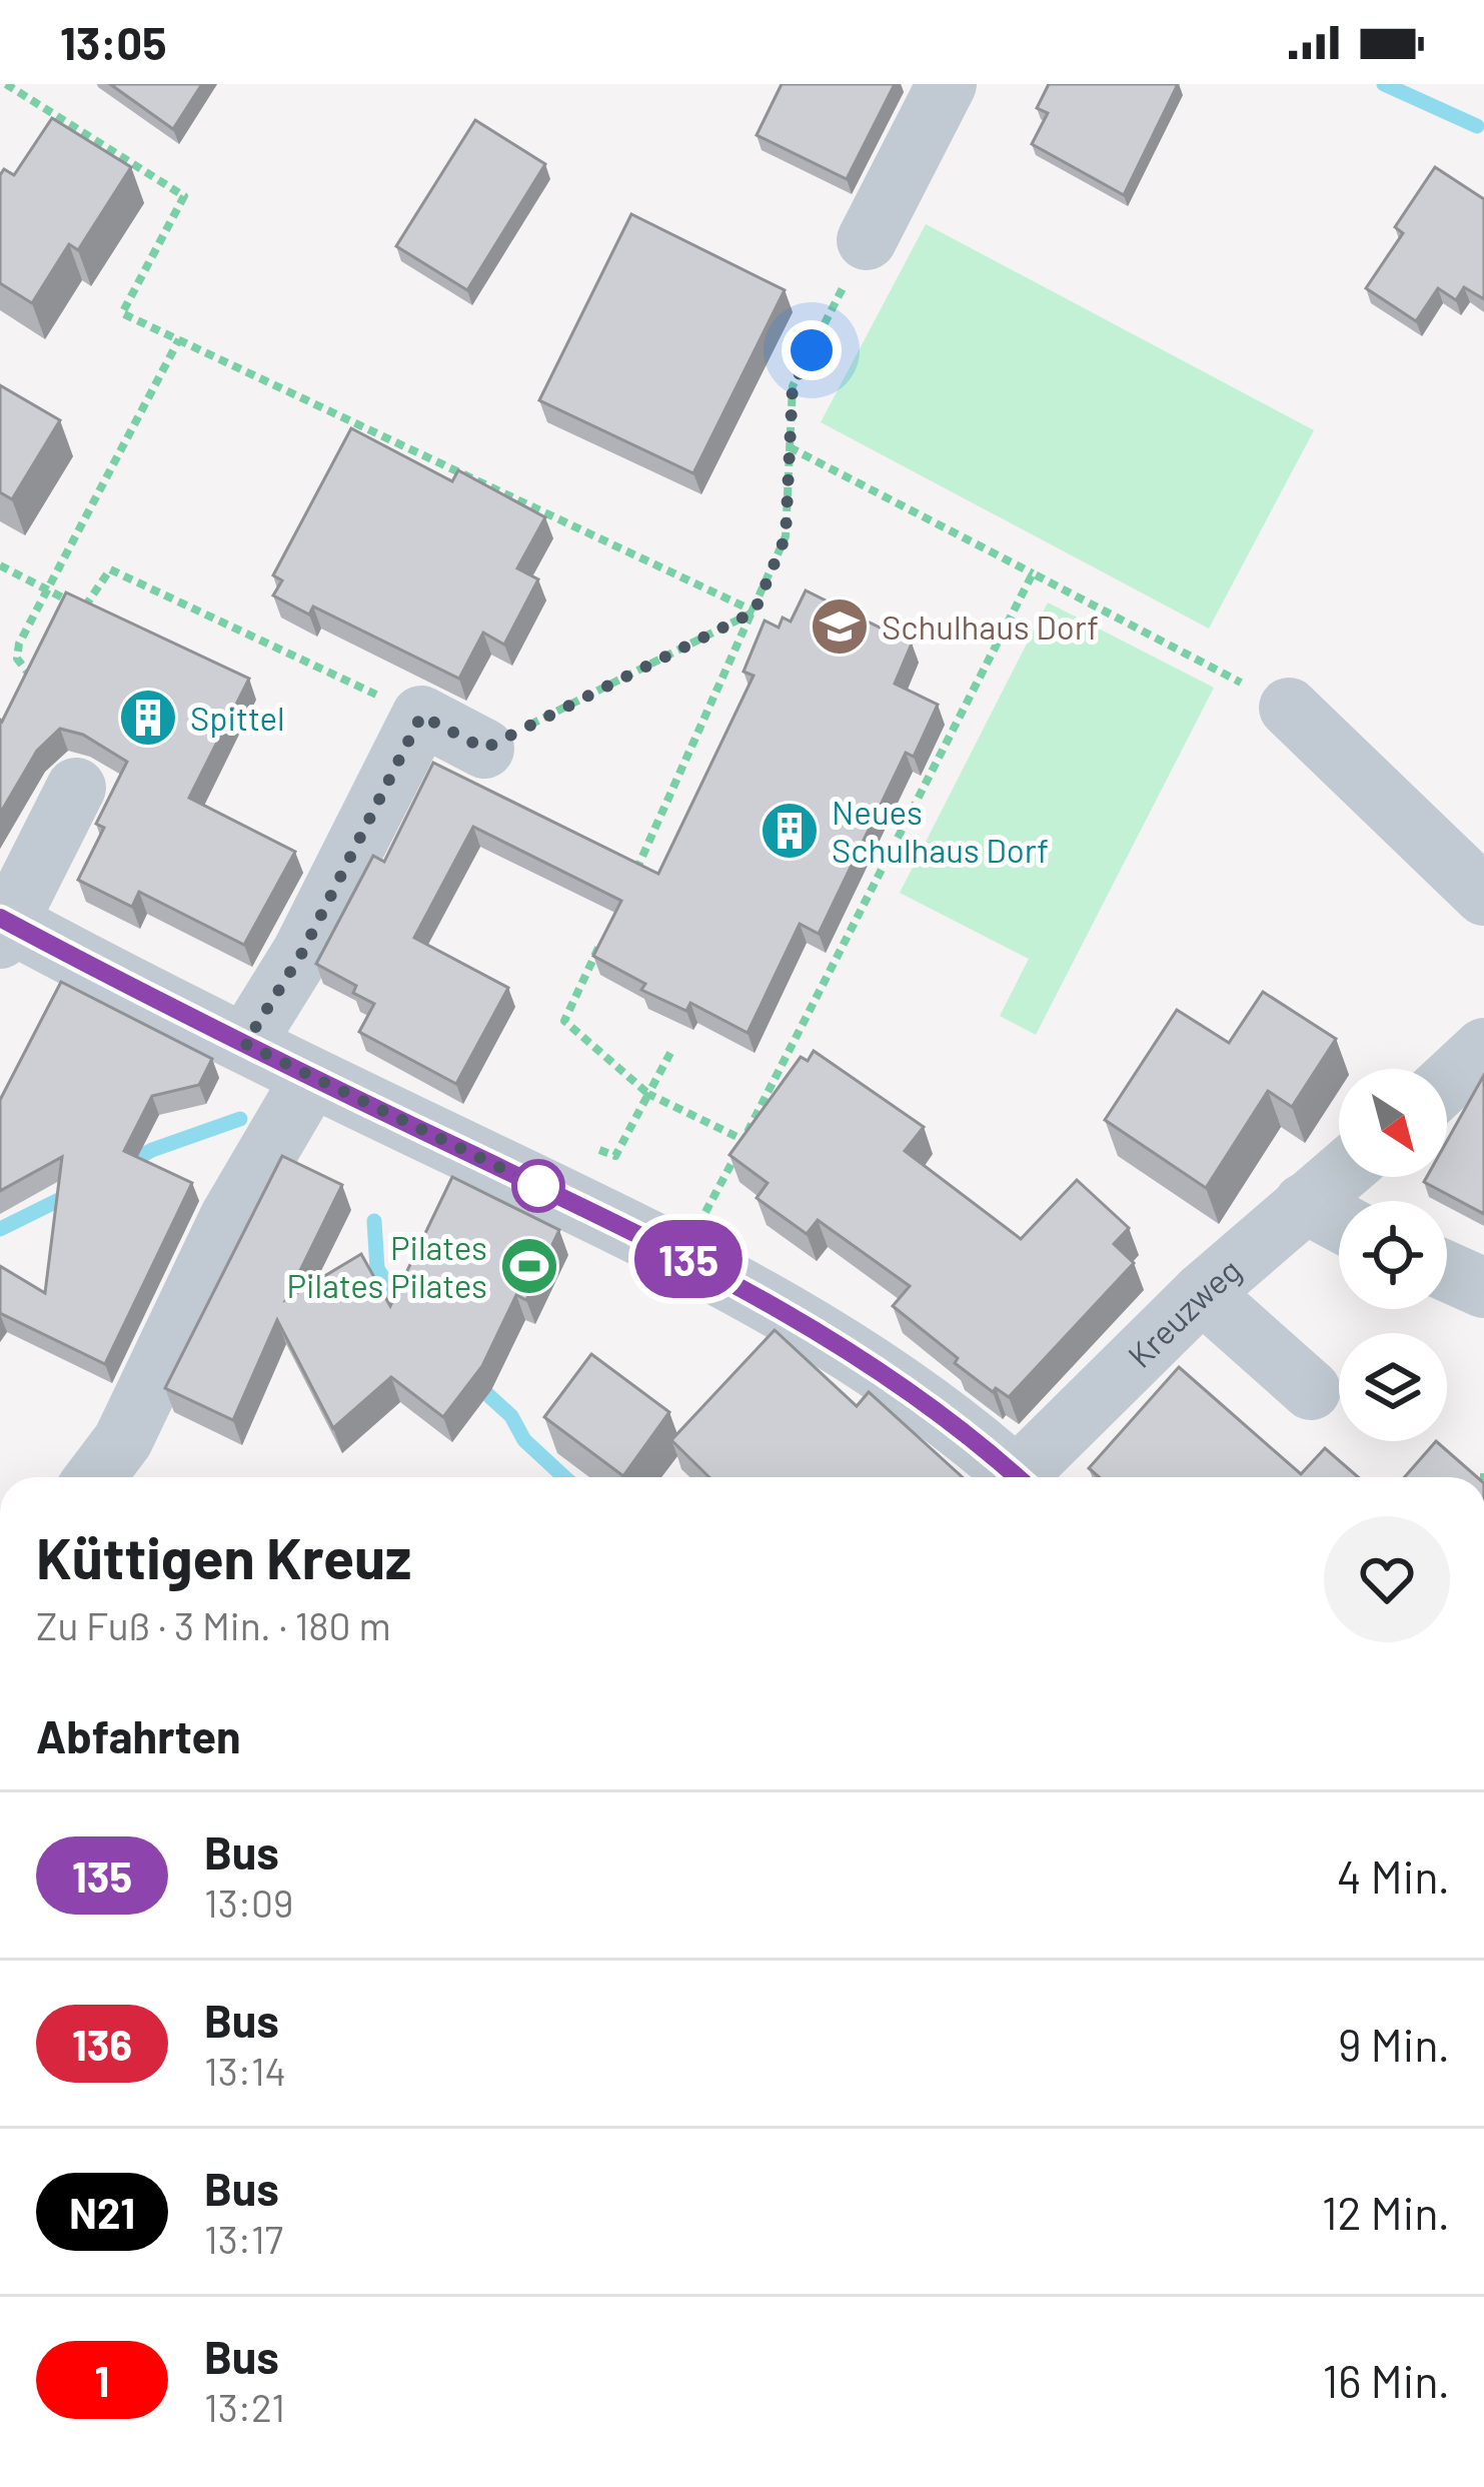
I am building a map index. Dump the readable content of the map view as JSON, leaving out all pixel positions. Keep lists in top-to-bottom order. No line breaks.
{"streets":{"street":["Kreuzweg"]},"places":{"school or university":["Schulhaus Dorf"],"building":["Spittel","Neues Schulhaus Dorf"],"sports":["Pilates Pilates Pilates"]},"lines":["bus line 135"],"north":"bottom right","page":{"status":"13:05","on_map":"135","heading":[["Küttigen Kreuz","Zu Fuß · 3 Min. · 180 m"],"Abfahrten"],"list":[{"mark":"135","name":"Bus","note":"13:09","value":"4 Min."},{"mark":"136","name":"Bus","note":"13:14","value":"9 Min."},{"mark":"N21","name":"Bus","note":"13:17","value":"12 Min."},{"mark":"1","name":"Bus","note":"13:21","value":"16 Min."}]}}
